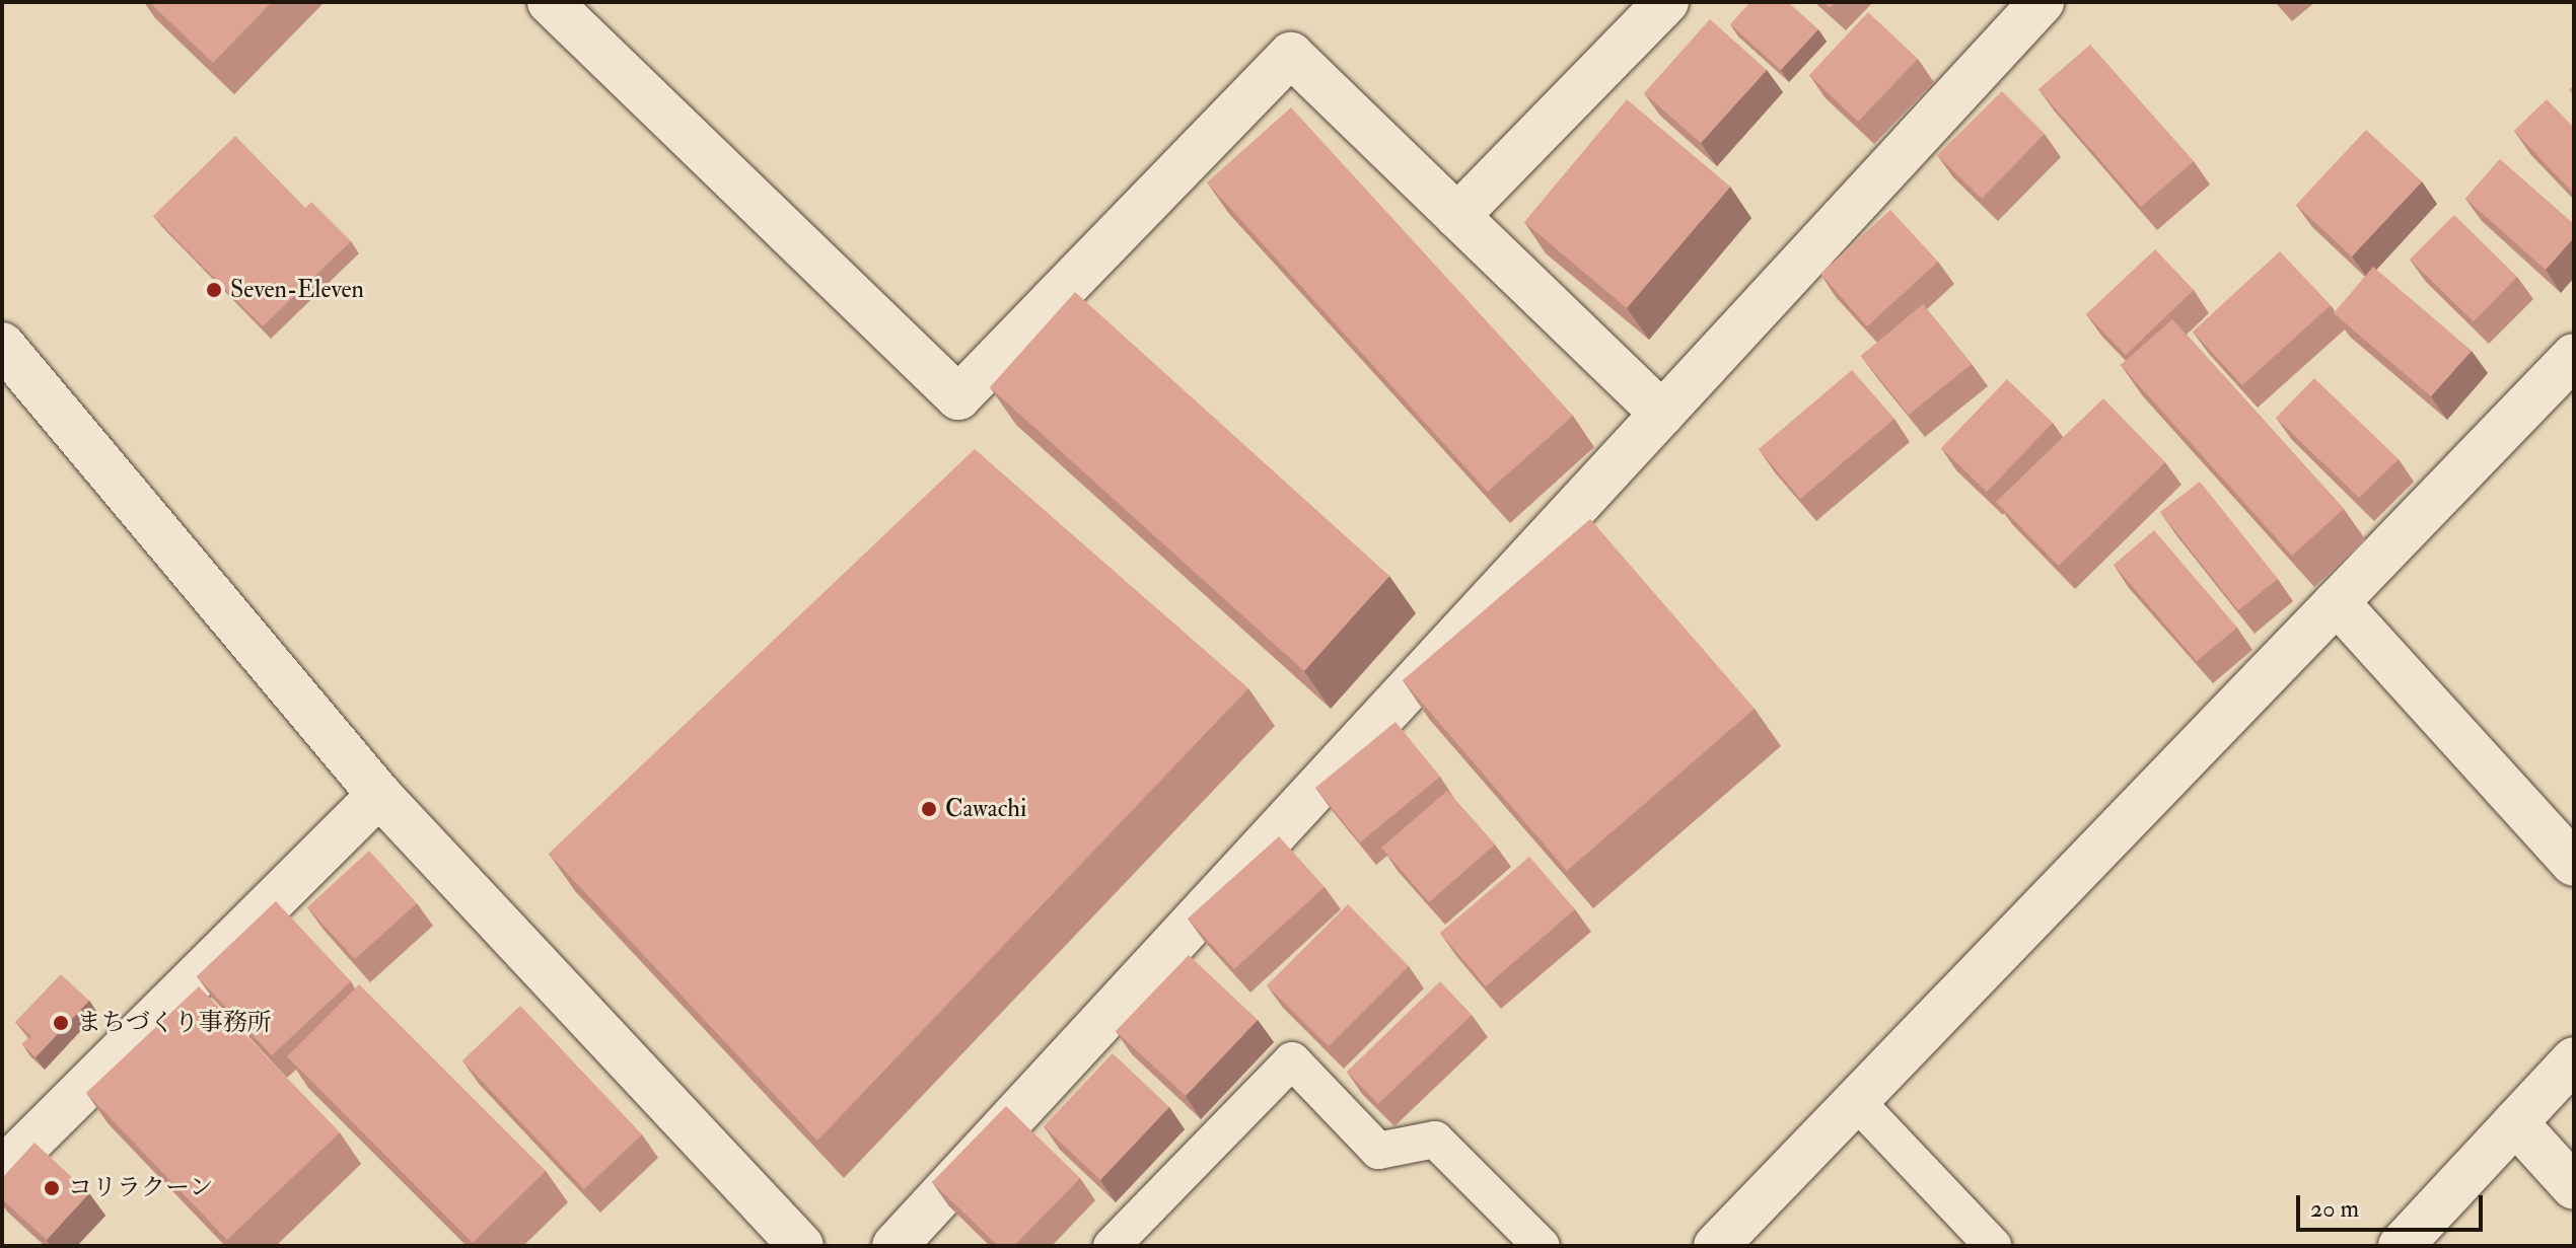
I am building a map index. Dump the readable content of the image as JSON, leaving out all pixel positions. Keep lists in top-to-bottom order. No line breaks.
{"places":["Seven-Eleven","Cawachi","まちづくり事務所","コリラクーン"],"scale_bar":"20 m"}
